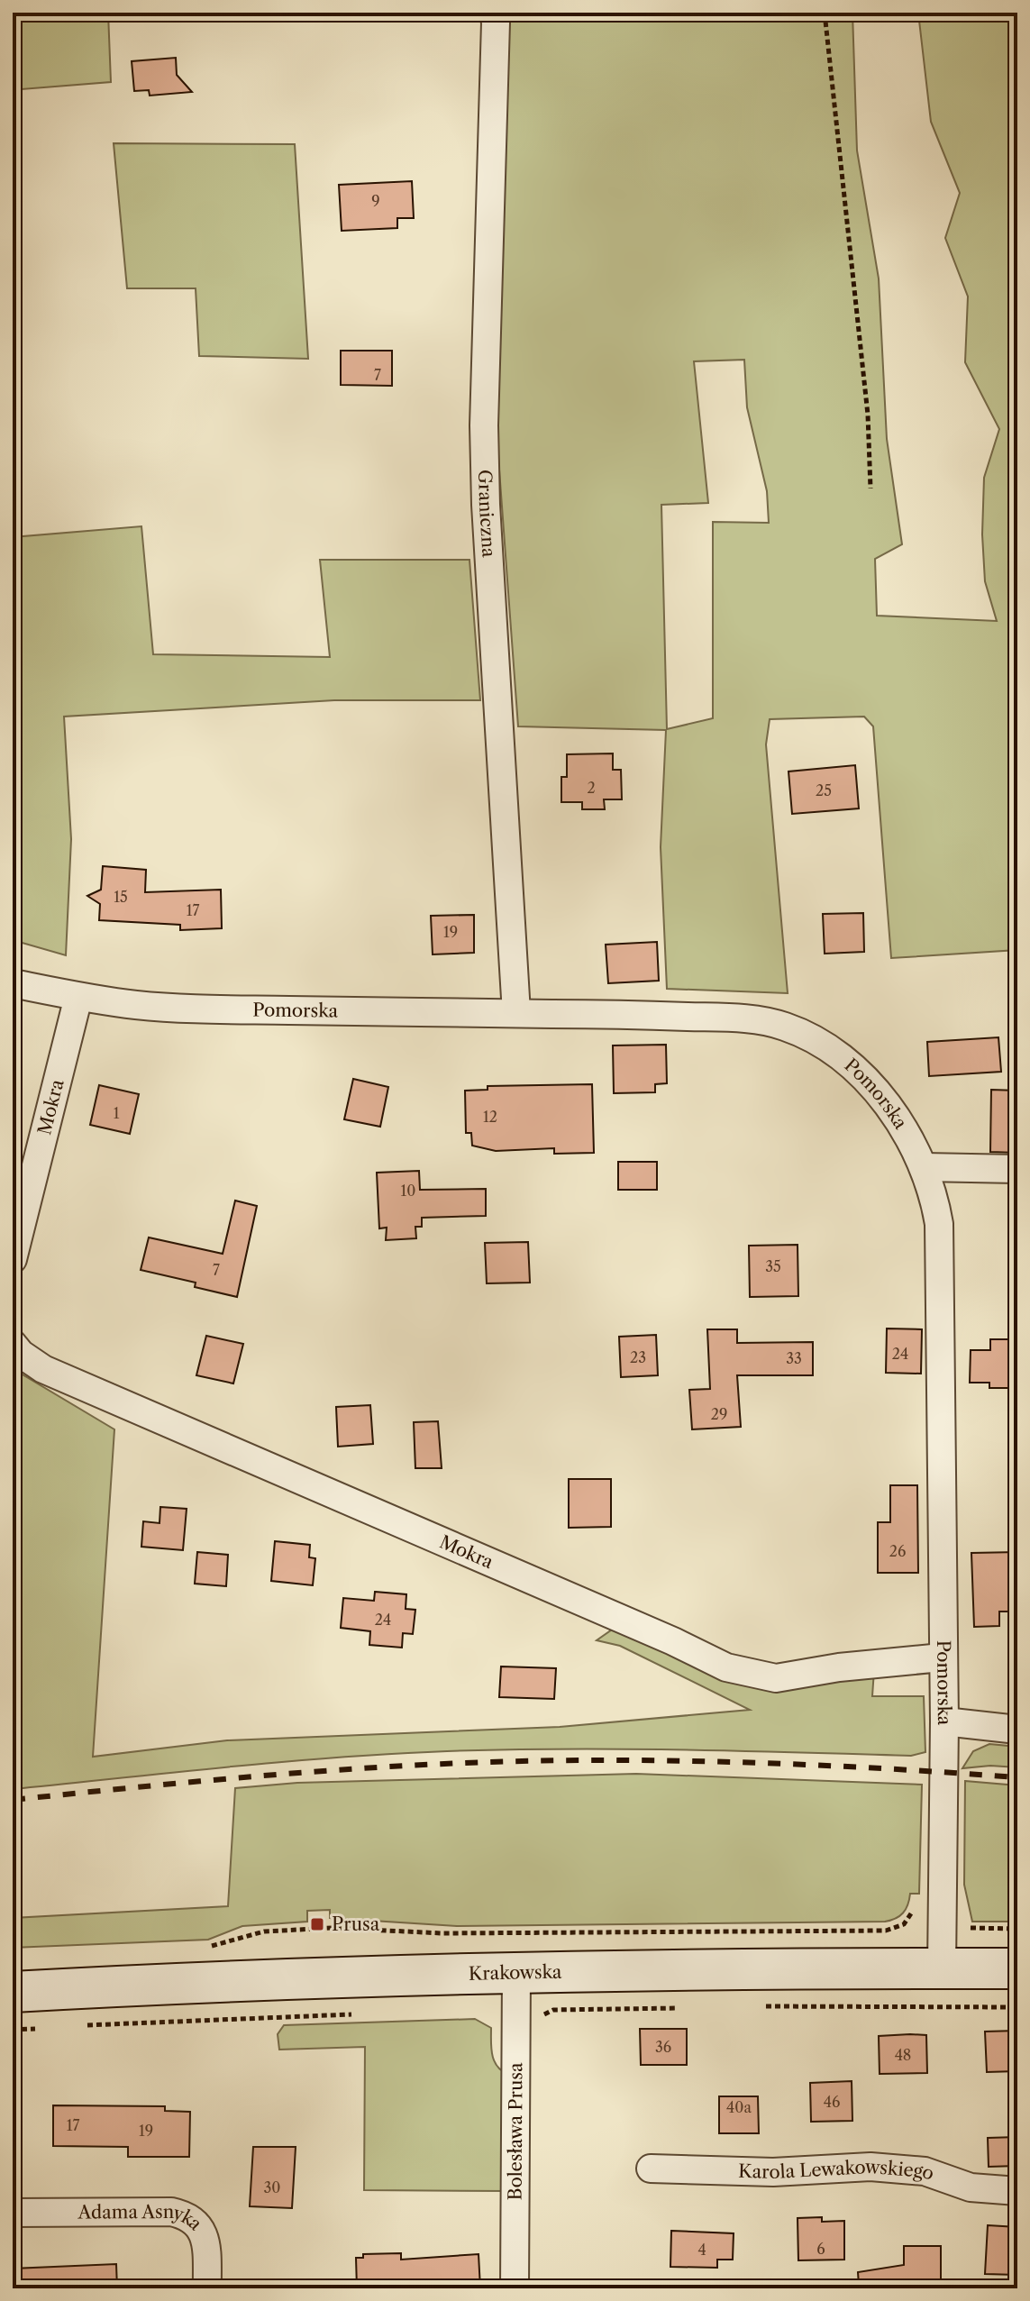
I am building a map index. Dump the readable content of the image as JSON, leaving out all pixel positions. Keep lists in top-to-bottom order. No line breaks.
{"streets":{"main road":["Krakowska"],"street":["Graniczna","Pomorska","Mokra","Bolesława Prusa","Karola Lewakowskiego","Adama Asnyka"]},"crossings":[["Graniczna","Pomorska"],["Pomorska","Mokra"],["Pomorska","Krakowska"],["Krakowska","Bolesława Prusa"]],"places":{"transit":["Prusa"]},"house_numbers":["9","7","2","25","15","17","19","1","12","10","35","7","24","23","33","29","26","24","36","48","46","40a","17","19","30","6","4"]}
